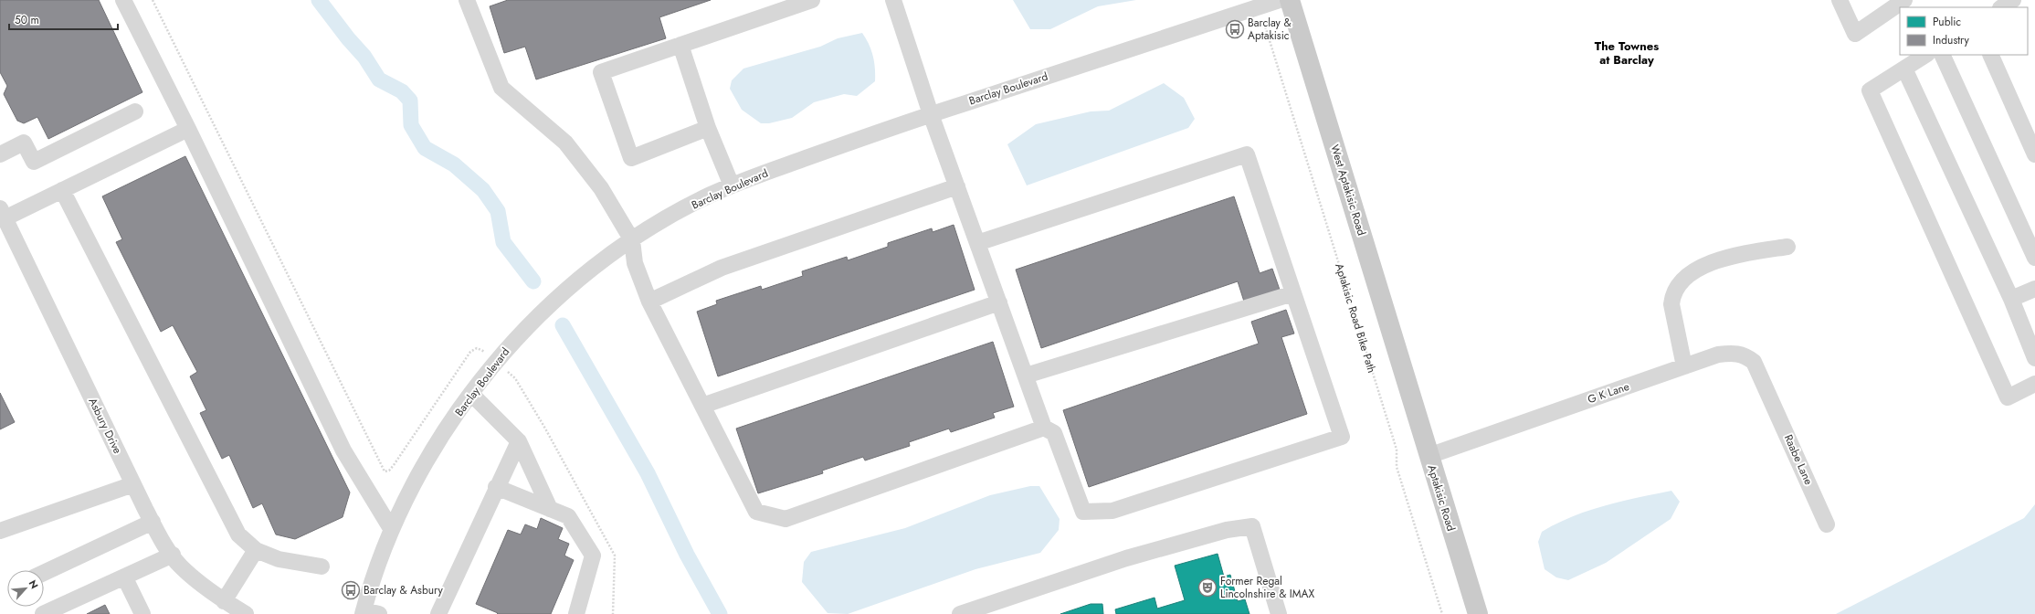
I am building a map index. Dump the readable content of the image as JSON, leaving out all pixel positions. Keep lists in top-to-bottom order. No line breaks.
{"streets":{"main road":["West Aptakisic Road","Aptakisic Road"],"street":["Barclay Boulevard","G K Lane","Asbury Drive","Raabe Lane"],"path":["Aptakisic Road Bike Path"]},"crossings":[["West Aptakisic Road","Aptakisic Road"],["G K Lane","Raabe Lane"],["G K Lane","Aptakisic Road"]],"districts":["The Townes at Barclay"],"places":{"bus stop":["Barclay & Aptakisic","Barclay & Asbury"],"theatre":["Former Regal Lincolnshire & IMAX"]},"legend":["Public","Industry"],"scale_bar":"50 m","north":"top right"}
